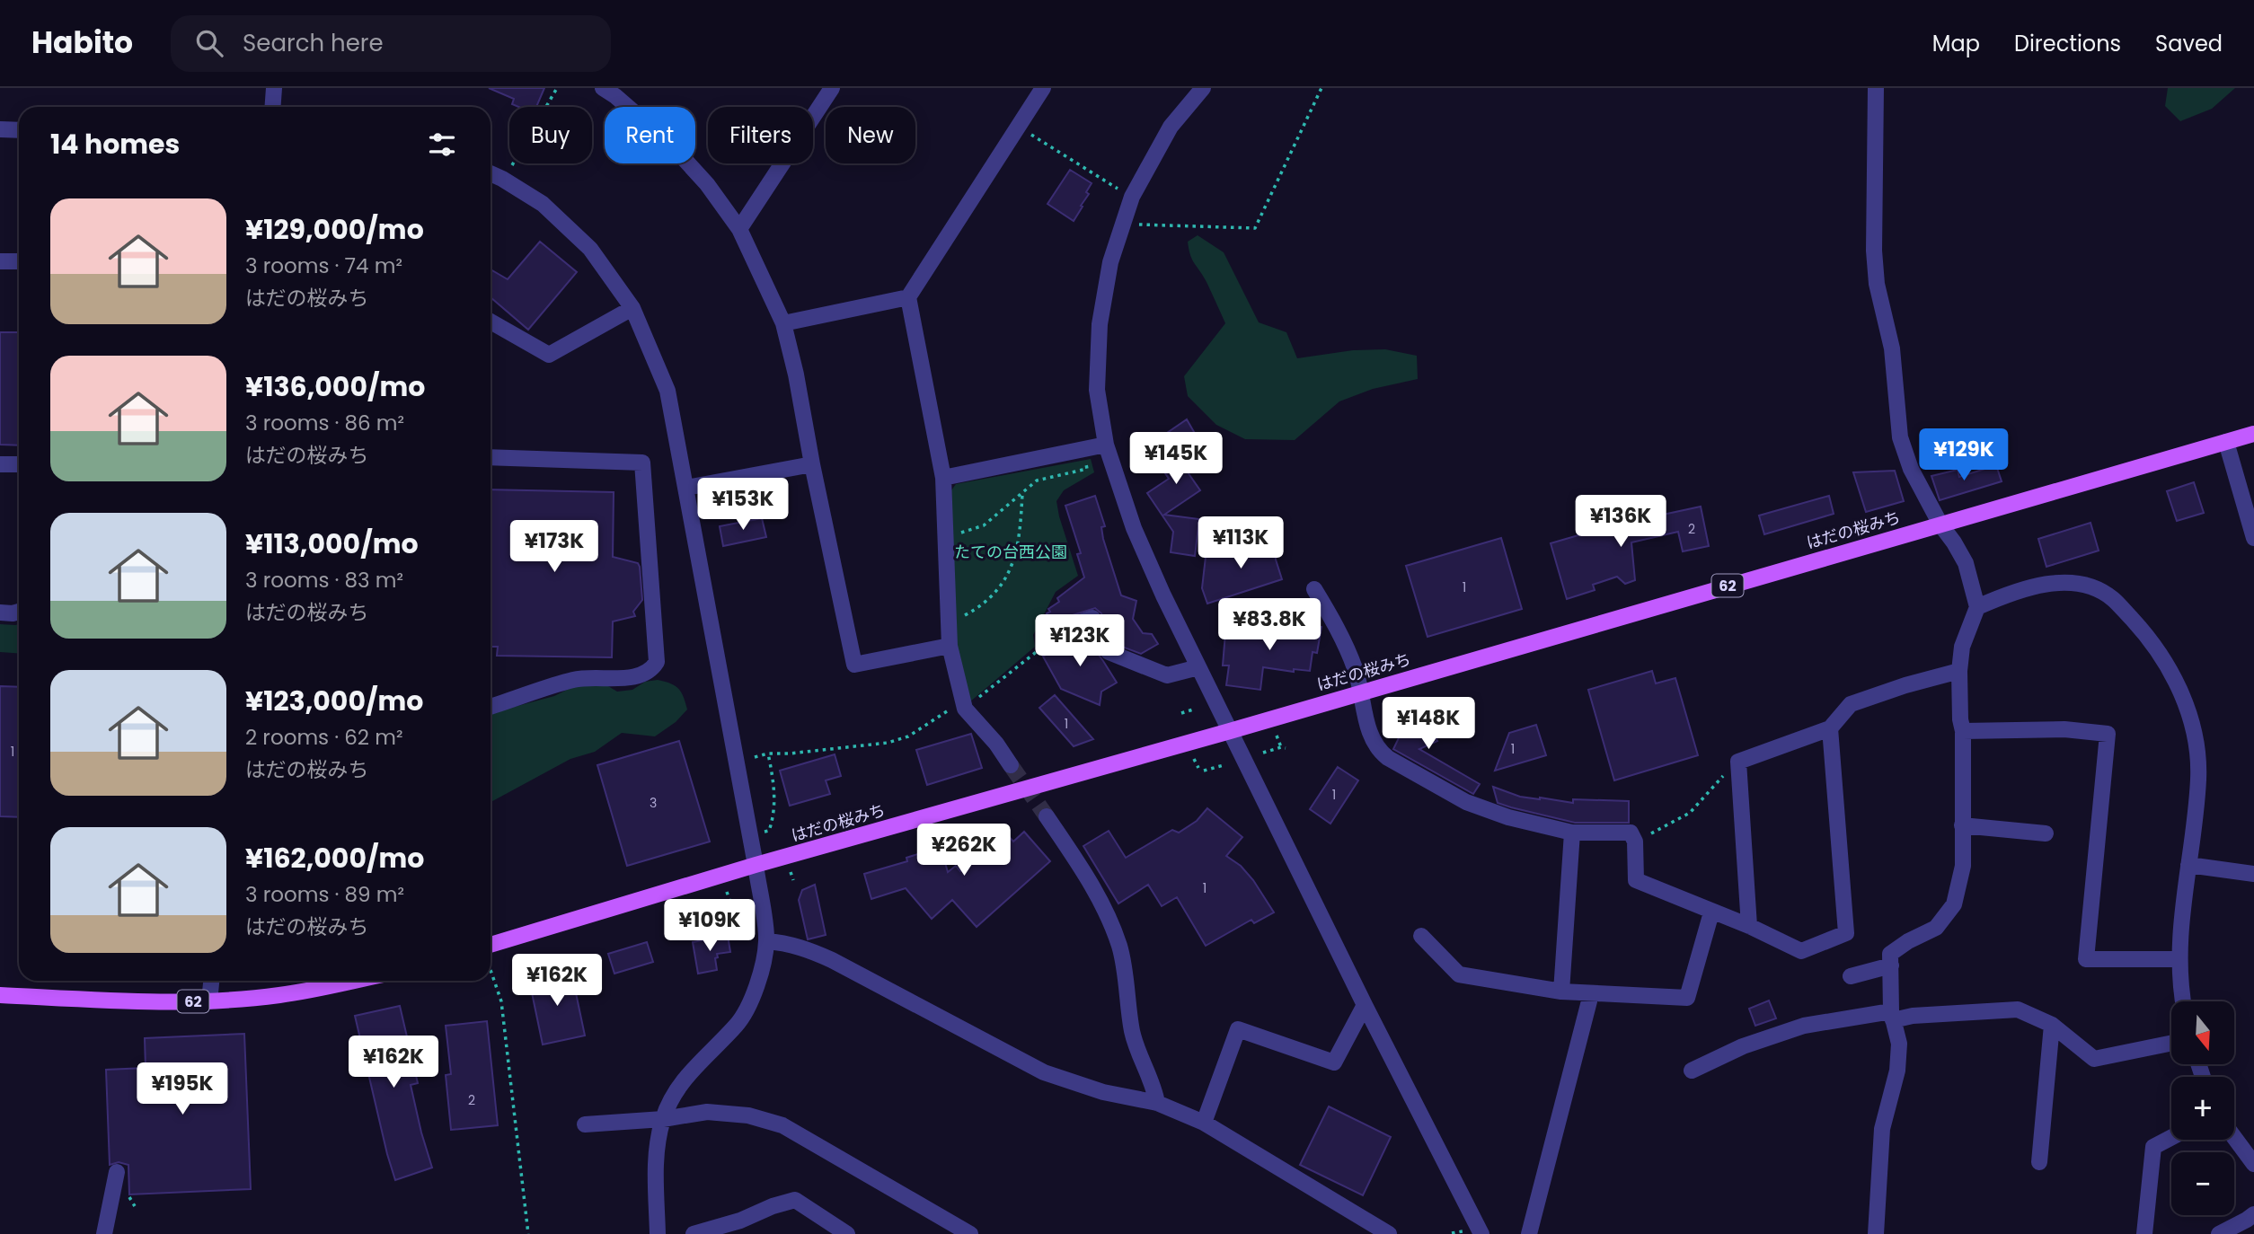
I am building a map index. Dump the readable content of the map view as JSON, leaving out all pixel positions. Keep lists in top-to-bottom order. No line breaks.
{"streets":{"main road":["はだの桜みち","62"]},"parks":["たての台西公園"],"house_numbers":["2","1","1","1","1","1","3","1","2"],"north":"bottom","page":{"header":"Habito","search":"Search here","nav":["Map","Directions","Saved"],"chip":["Buy","Rent","Filters","New"],"heading":"14 homes","list":[{"name":"¥129,000/mo","note":"3 rooms · 74 m² · はだの桜みち"},{"name":"¥136,000/mo","note":"3 rooms · 86 m² · はだの桜みち"},{"name":"¥113,000/mo","note":"3 rooms · 83 m² · はだの桜みち"},{"name":"¥123,000/mo","note":"2 rooms · 62 m² · はだの桜みち"},{"name":"¥162,000/mo","note":"3 rooms · 89 m² · はだの桜みち"}],"price":["¥129K","¥145K","¥153K","¥136K","¥113K","¥173K","¥83.8K","¥123K","¥148K","¥262K","¥109K","¥162K","¥162K","¥195K"],"map_buttons":["+","−"]}}
